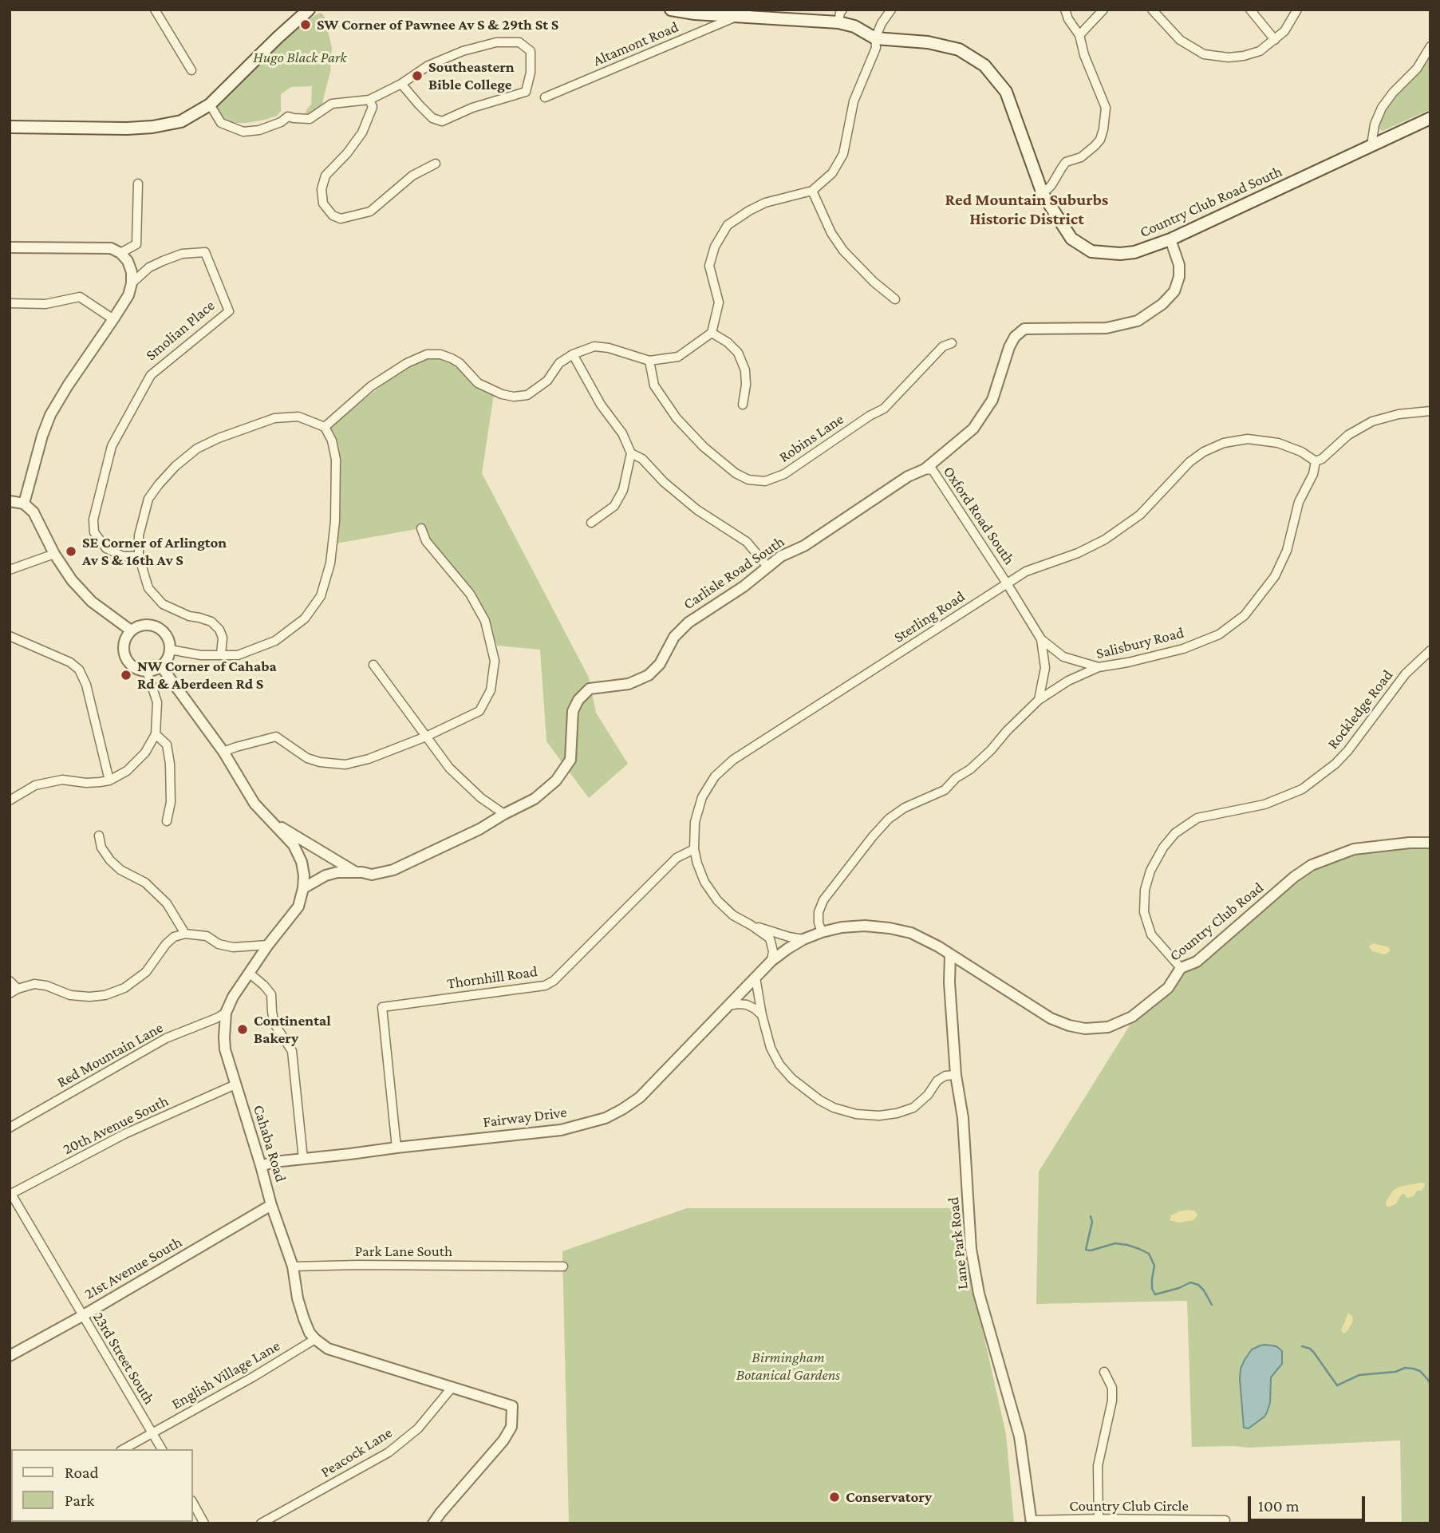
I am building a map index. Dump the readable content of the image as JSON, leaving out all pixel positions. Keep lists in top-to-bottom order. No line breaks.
{"streets":{"main road":["Country Club Road South"],"street":["Altamont Road","Smolian Place","Robins Lane","Oxford Road South","Carlisle Road South","Sterling Road","Salisbury Road","Rockledge Road","Country Club Road","Thornhill Road","Red Mountain Lane","Fairway Drive","20th Avenue South","Cahaba Road","Lane Park Road","Park Lane South","21st Avenue South","23rd Street South","English Village Lane","Peacock Lane","Country Club Circle"]},"crossings":[["Country Club Road South","Carlisle Road South"],["Oxford Road South","Carlisle Road South"],["Oxford Road South","Sterling Road"],["Carlisle Road South","Cahaba Road"],["Sterling Road","Salisbury Road"],["Sterling Road","Thornhill Road"],["Sterling Road","Fairway Drive"],["Salisbury Road","Country Club Road"],["Salisbury Road","Fairway Drive"],["Rockledge Road","Country Club Road"],["Country Club Road","Fairway Drive"],["Country Club Road","Lane Park Road"],["Thornhill Road","Fairway Drive"],["Red Mountain Lane","Cahaba Road"],["Fairway Drive","Cahaba Road"],["20th Avenue South","Cahaba Road"],["20th Avenue South","23rd Street South"],["Cahaba Road","Park Lane South"],["Cahaba Road","21st Avenue South"],["Cahaba Road","English Village Lane"],["Lane Park Road","Country Club Circle"],["21st Avenue South","23rd Street South"],["23rd Street South","English Village Lane"]],"districts":["Red Mountain Suburbs Historic District"],"parks":["Hugo Black Park","Birmingham Botanical Gardens"],"places":["SW Corner of Pawnee Av S & 29th St S","Southeastern Bible College","SE Corner of Arlington Av S & 16th Av S","NW Corner of Cahaba Rd & Aberdeen Rd S","Continental Bakery","Conservatory"],"legend":["Road","Park"],"scale_bar":"100 m"}
